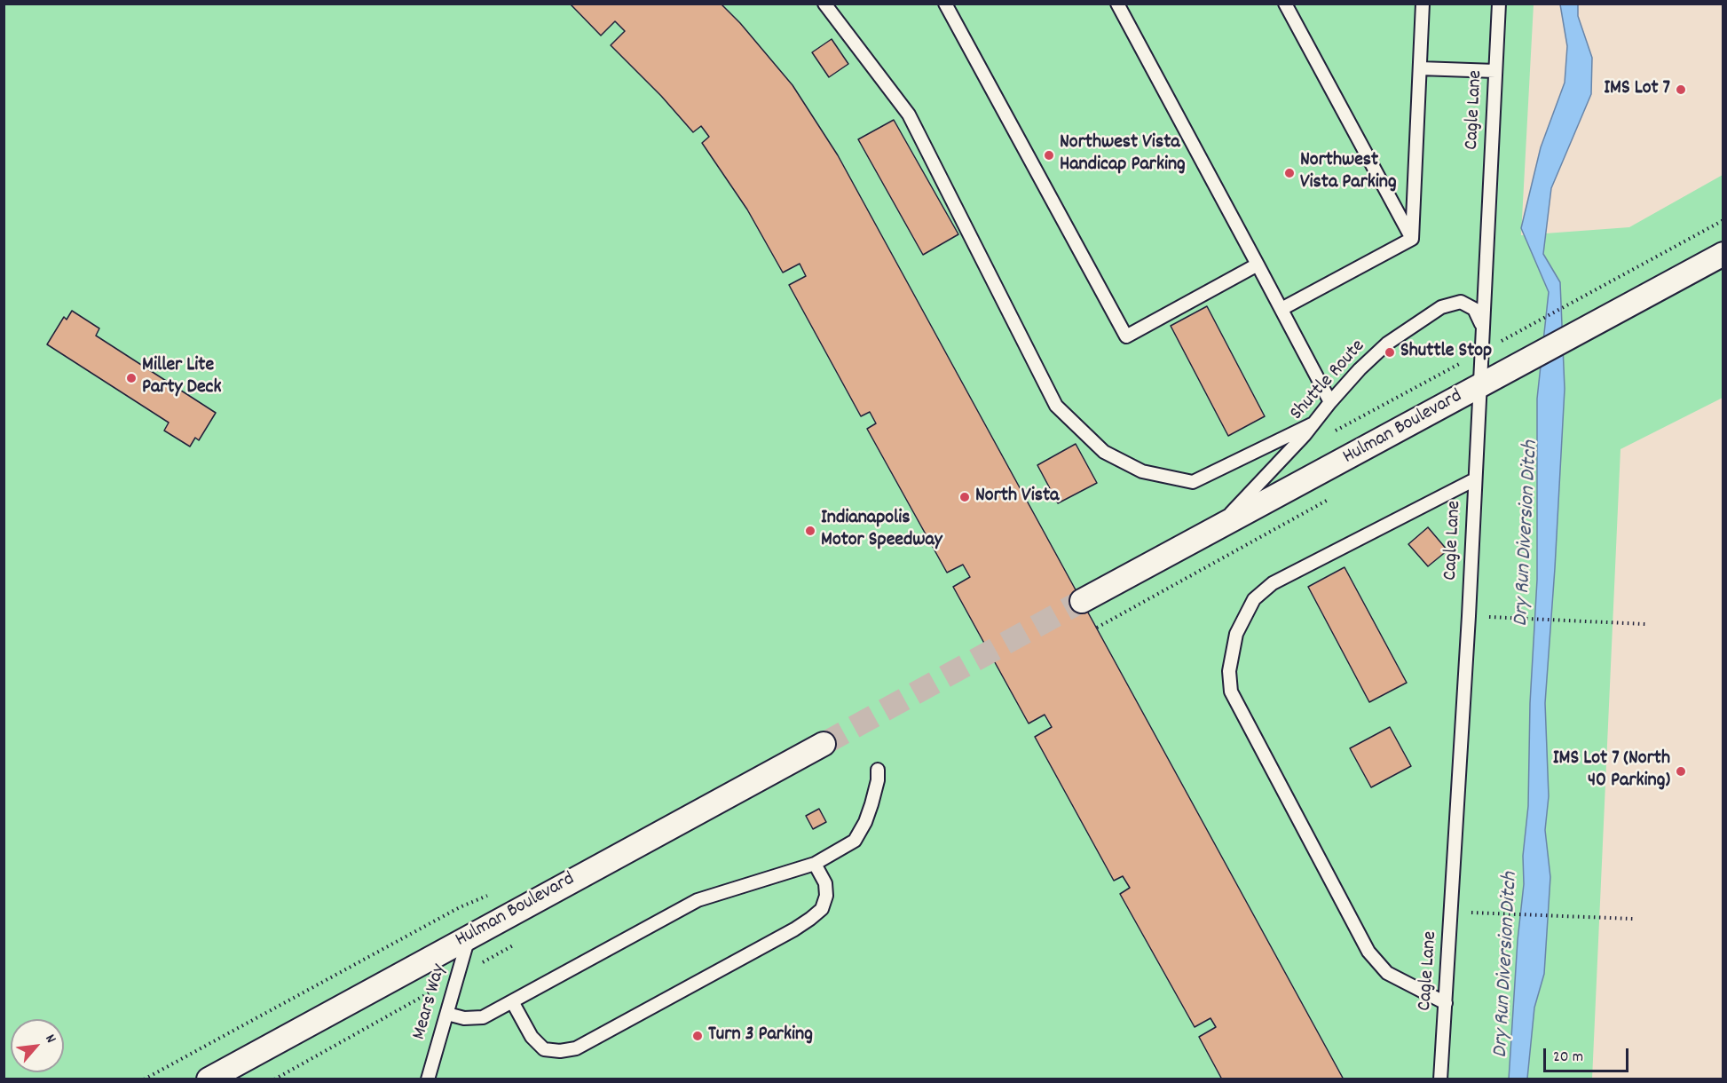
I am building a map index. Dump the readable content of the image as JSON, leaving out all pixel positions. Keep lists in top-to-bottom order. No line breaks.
{"streets":{"street":["Hulman Boulevard"],"lane":["Cagle Lane","Shuttle Route","Mears Way"]},"crossings":[["Cagle Lane","Shuttle Route"],["Cagle Lane","Hulman Boulevard"],["Shuttle Route","Hulman Boulevard"],["Hulman Boulevard","Mears Way"]],"water":["Dry Run Diversion Ditch"],"places":["IMS Lot 7","Northwest Vista Handicap Parking","Northwest Vista Parking","Shuttle Stop","Miller Lite Party Deck","North Vista","Indianapolis Motor Speedway","IMS Lot 7 (North 40 Parking)","Turn 3 Parking"],"scale_bar":"20 m","north":"top right"}
